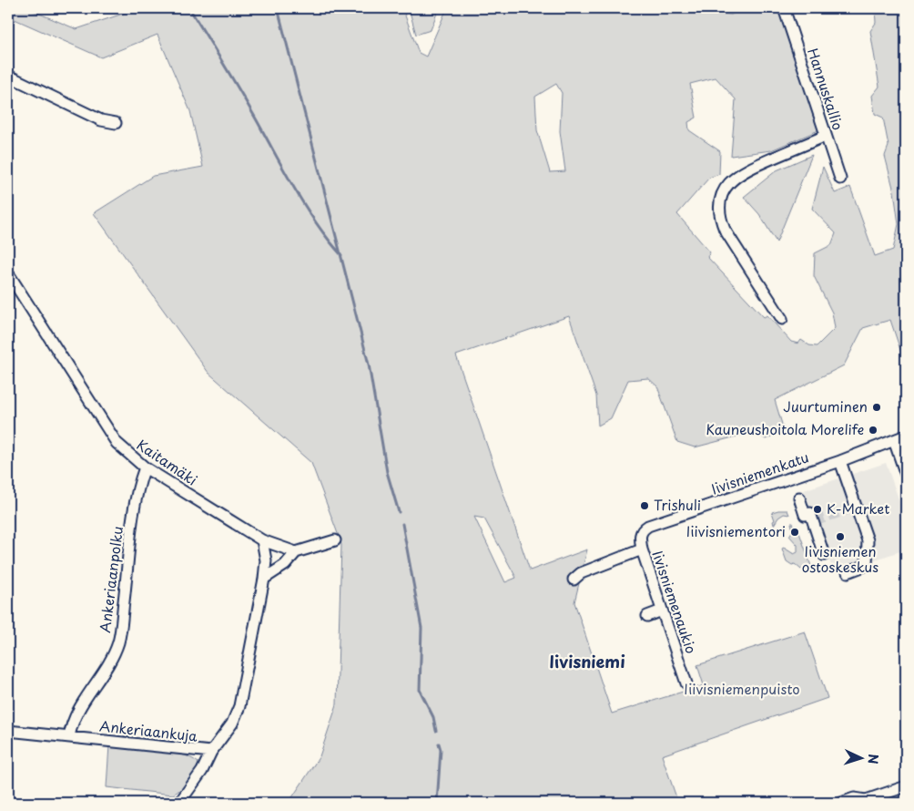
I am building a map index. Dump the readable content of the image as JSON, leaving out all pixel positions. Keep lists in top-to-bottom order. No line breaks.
{"streets":{"street":["Hannuskallio","Kaitamäki","Iivisniemenkatu","Ankeriaanpolku","Iivisniemenaukio","Ankeriaankuja"]},"crossings":[["Kaitamäki","Ankeriaanpolku"],["Kaitamäki","Ankeriaankuja"],["Iivisniemenkatu","Iivisniemenaukio"],["Ankeriaanpolku","Ankeriaankuja"]],"districts":["Iivisniemi"],"parks":["Iiivisniemenpuisto"],"places":["Juurtuminen","Kauneushoitola Morelife","Trishuli","K-Market","Iiivisniementori","Iivisniemen ostoskeskus"],"north":"right"}
